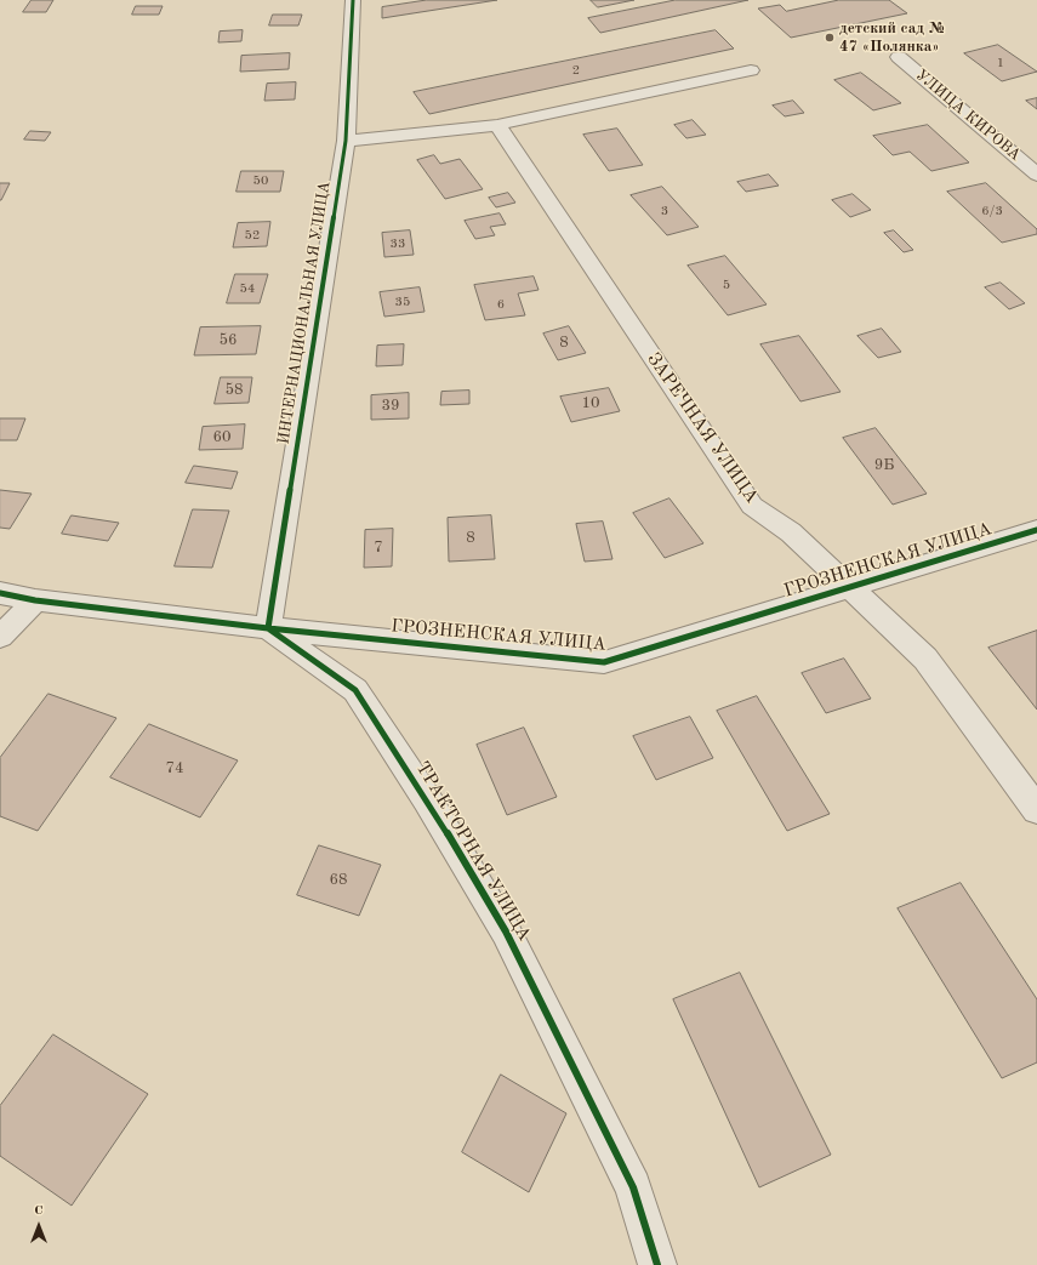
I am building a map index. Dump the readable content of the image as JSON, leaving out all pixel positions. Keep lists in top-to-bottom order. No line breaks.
{"streets":{"street":["УЛИЦА КИРОВА","ИНТЕРНАЦИОНАЛЬНАЯ УЛИЦА","ЗАРЕЧНАЯ УЛИЦА","ГРОЗНЕНСКАЯ УЛИЦА","ТРАКТОРНАЯ УЛИЦА"]},"crossings":[["ИНТЕРНАЦИОНАЛЬНАЯ УЛИЦА","ГРОЗНЕНСКАЯ УЛИЦА"],["ИНТЕРНАЦИОНАЛЬНАЯ УЛИЦА","ТРАКТОРНАЯ УЛИЦА"],["ЗАРЕЧНАЯ УЛИЦА","ГРОЗНЕНСКАЯ УЛИЦА"],["ГРОЗНЕНСКАЯ УЛИЦА","ТРАКТОРНАЯ УЛИЦА"]],"places":["детский сад № 47 «Полянка»"],"house_numbers":["1","2","50","3","6/3","52","33","5","54","35","6","56","8","58","10","39","60","9Б","8","7","74","68"],"north":"top"}
